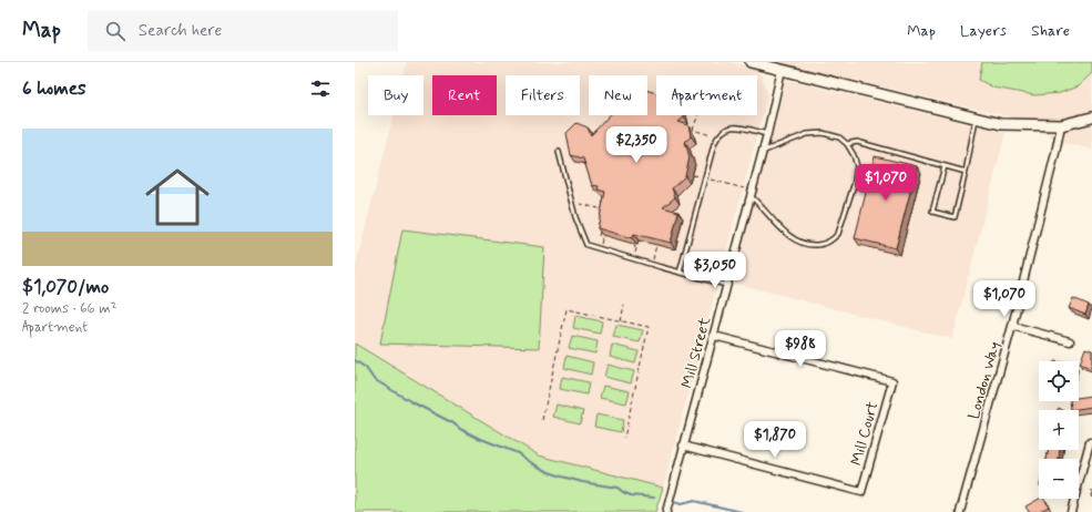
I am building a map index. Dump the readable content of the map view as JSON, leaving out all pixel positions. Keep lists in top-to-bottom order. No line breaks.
{"streets":{"street":["Mill Street","London Way","Mill Court"]},"crossings":[["Mill Street","Mill Court"]],"page":{"header":"Map","search":"Search here","nav":["Map","Layers","Share"],"heading":"6 homes","chip":["Buy","Rent","Filters","New","Apartment"],"list":[{"name":"$1,070/mo","note":"2 rooms · 66 m² · Apartment"}],"price":["$2,350","$1,070","$3,050","$1,070","$988","$1,870"],"map_buttons":["+","−"]}}
